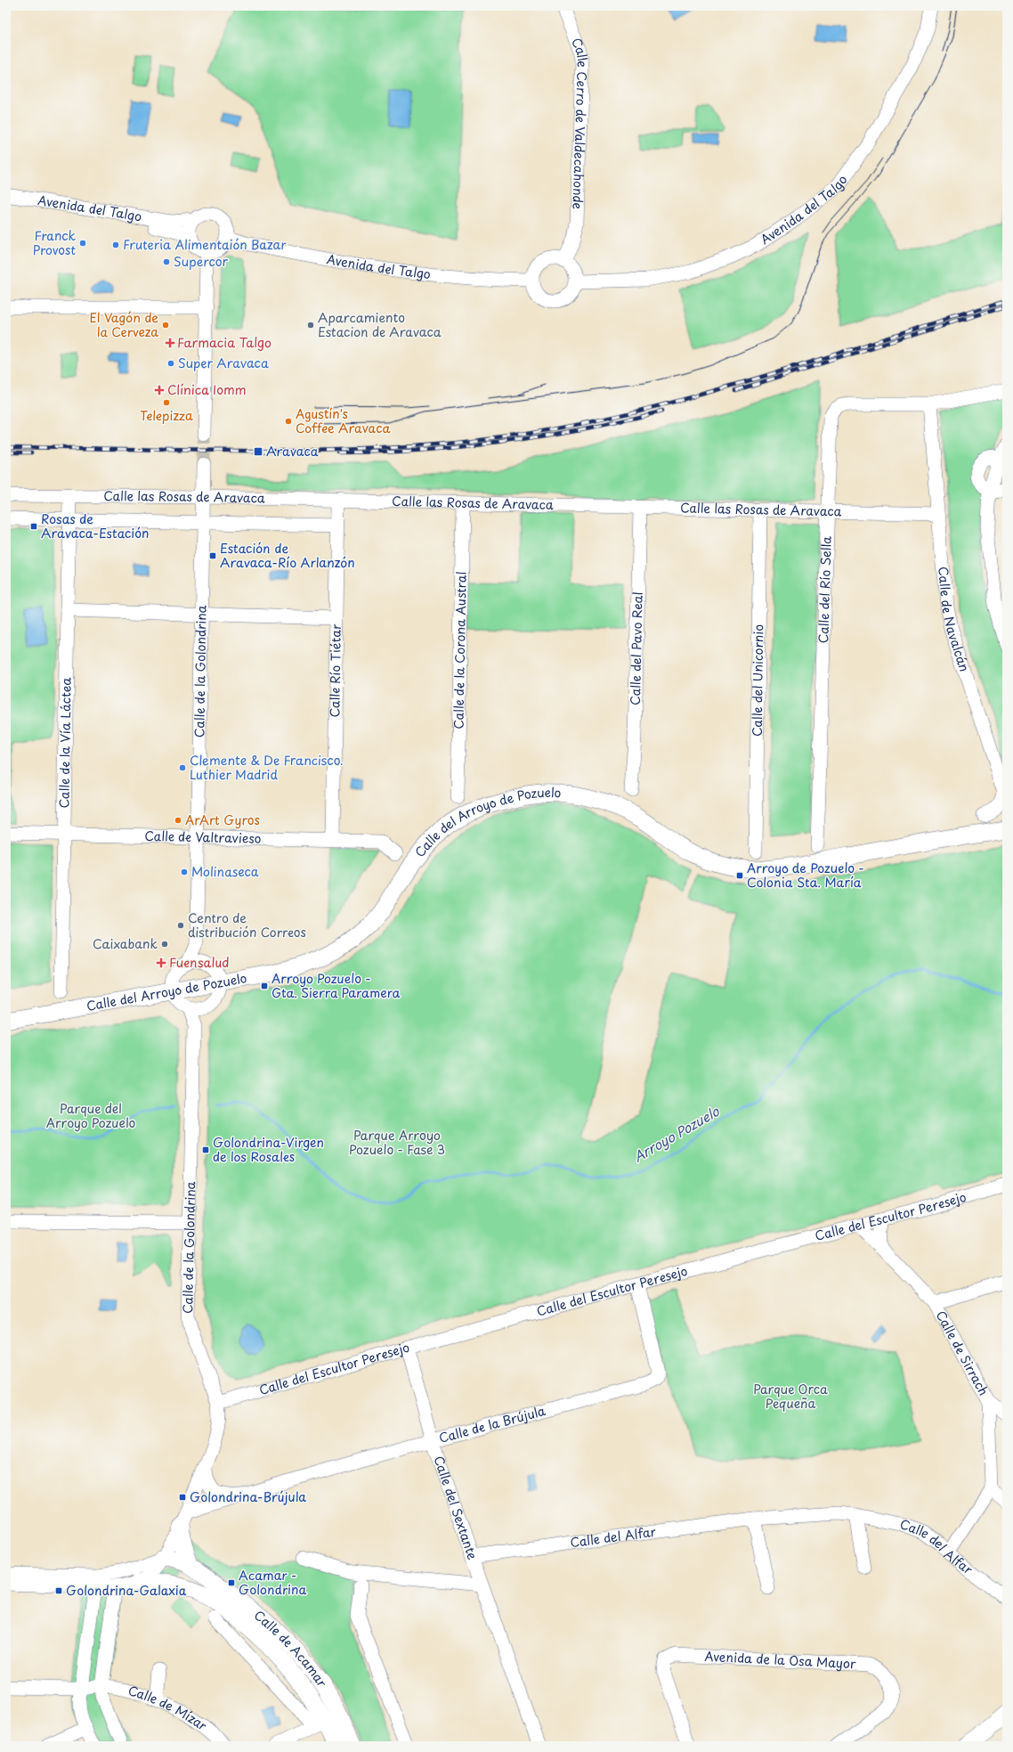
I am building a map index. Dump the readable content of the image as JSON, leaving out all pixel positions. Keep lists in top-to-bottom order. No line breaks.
{"streets":{"main road":["Calle del Arroyo de Pozuelo","Calle de Acamar"],"street":["Calle Cerro de Valdecahonde","Avenida del Talgo","Calle las Rosas de Aravaca","Calle del Río Sella","Calle de Navalcán","Calle del Pavo Real","Calle de la Corona Austral","Calle Río Tiétar","Calle de la Golondrina","Calle del Unicornio","Calle de la Vía Láctea","Calle de Valtravieso","Calle del Escultor Peresejo","Calle de Sirrach","Calle de la Brújula","Calle del Sextante","Calle del Alfar","Avenida de la Osa Mayor","Calle de Mízar"]},"crossings":[["Calle Cerro de Valdecahonde","Avenida del Talgo"],["Calle las Rosas de Aravaca","Calle del Río Sella"],["Calle las Rosas de Aravaca","Calle de Navalcán"],["Calle las Rosas de Aravaca","Calle del Pavo Real"],["Calle las Rosas de Aravaca","Calle de la Corona Austral"],["Calle las Rosas de Aravaca","Calle Río Tiétar"],["Calle las Rosas de Aravaca","Calle de la Golondrina"],["Calle las Rosas de Aravaca","Calle del Unicornio"],["Calle las Rosas de Aravaca","Calle de la Vía Láctea"],["Calle del Río Sella","Calle de Navalcán"],["Calle Río Tiétar","Calle de Valtravieso"],["Calle de la Golondrina","Calle de Valtravieso"],["Calle de la Golondrina","Calle del Escultor Peresejo"],["Calle de la Golondrina","Calle de la Brújula"],["Calle de la Golondrina","Calle de Acamar"],["Calle de la Vía Láctea","Calle de Valtravieso"],["Calle del Escultor Peresejo","Calle de Sirrach"],["Calle del Escultor Peresejo","Calle de la Brújula"],["Calle del Escultor Peresejo","Calle del Sextante"],["Calle de la Brújula","Calle del Sextante"],["Calle del Sextante","Calle del Alfar"]],"water":["Arroyo Pozuelo"],"parks":["Parque del Arroyo Pozuelo","Parque Arroyo Pozuelo - Fase 3","Parque Orca Pequeña"],"places":{"other":["Franck Provost","Fruteria Alimentaión Bazar","Supercor","El Vagón de la Cerveza","Aparcamiento Estacion de Aravaca","Super Aravaca","Telepizza","Agustín's Coffee Aravaca","Clemente & De Francisco. Luthier Madrid","ArArt Gyros","Molinaseca","Centro de distribución Correos","Caixabank"],"health":["Farmacia Talgo","Clínica Iomm","Fuensalud"],"transit":["Aravaca","Rosas de Aravaca-Estación","Estación de Aravaca-Río Arlanzón","Arroyo de Pozuelo - Colonia Sta. María","Arroyo Pozuelo - Gta. Sierra Paramera","Golondrina-Virgen de los Rosales","Golondrina-Brújula","Acamar - Golondrina","Golondrina-Galaxia"]}}
